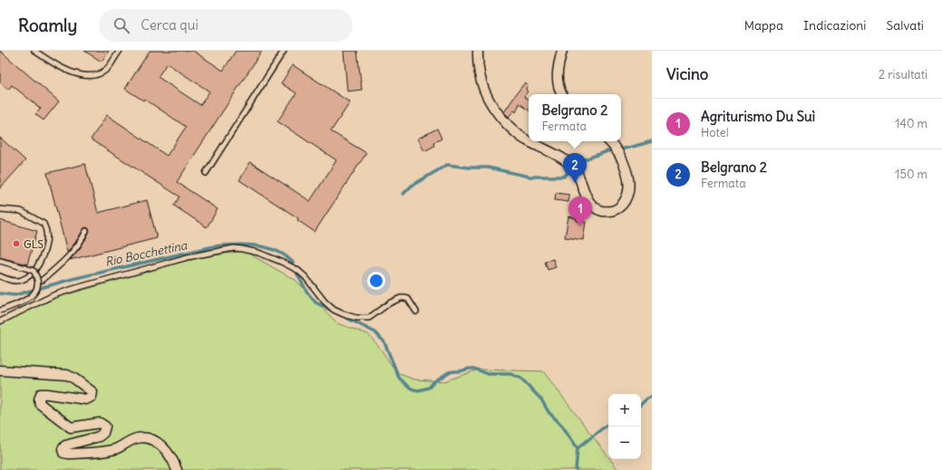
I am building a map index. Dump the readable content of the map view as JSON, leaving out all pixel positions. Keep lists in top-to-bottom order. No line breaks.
{"water":["Rio Bocchettina"],"places":["GLS"],"page":{"header":"Roamly","search":"Cerca qui","nav":["Mappa","Indicazioni","Salvati"],"heading":["Vicino","2 risultati"],"popup":["Belgrano 2","Fermata"],"list":[{"mark":"1","name":"Agriturismo Du Suì","note":"Hotel","value":"140 m"},{"mark":"2","name":"Belgrano 2","note":"Fermata","value":"150 m"}],"pins":["2","1"],"map_buttons":["+","−"]}}
